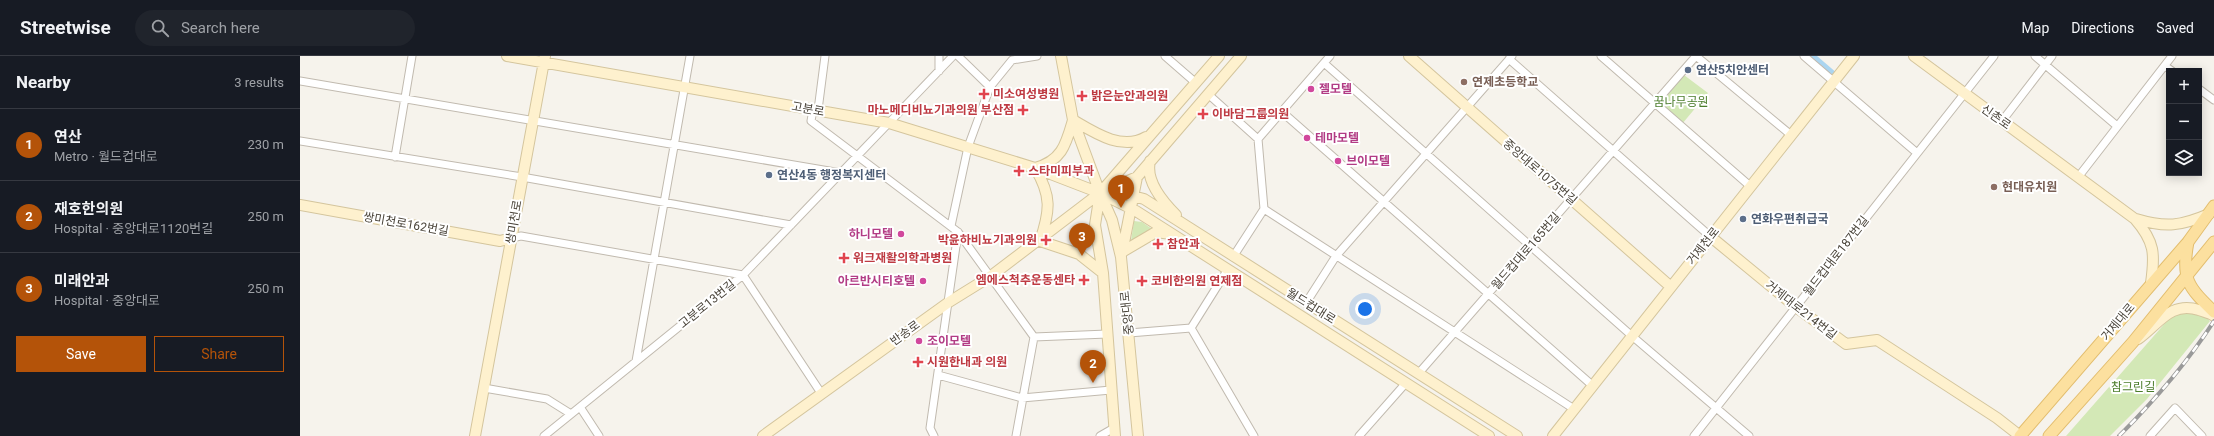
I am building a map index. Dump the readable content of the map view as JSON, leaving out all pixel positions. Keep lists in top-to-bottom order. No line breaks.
{"streets":{"main road":["고분로","신촌로","중앙대로1075번길","쌍미천로","쌍미천로162번길","거제천로","월드컵대로","거제대로214번길","중앙대로","거제대로","반송로"],"street":["월드컵대로165번길","월드컵대로187번길","고분로13번길"]},"crossings":[["고분로","쌍미천로"],["고분로","고분로13번길"],["고분로","월드컵대로"],["고분로","중앙대로"],["고분로","반송로"],["신촌로","월드컵대로187번길"],["중앙대로1075번길","거제천로"],["중앙대로1075번길","월드컵대로165번길"],["쌍미천로","쌍미천로162번길"],["거제천로","거제대로214번길"],["월드컵대로165번길","월드컵대로"],["월드컵대로187번길","거제대로214번길"],["월드컵대로","중앙대로"],["월드컵대로","반송로"],["거제대로214번길","거제대로"],["중앙대로","반송로"]],"parks":["꿈나무공원","참그린길"],"places":{"other":["연산5치안센터","연제초등학교","젤모텔","테마모텔","브이모텔","연산4동 행정복지센터","현대유치원","연화우편취급국","하니모텔","아르반시티호텔","조이모텔"],"health":["미소여성병원","밝은눈안과의원","마노메디비뇨기과의원 부산점","이바담그룹의원","스타미피부과","박윤하비뇨기과의원","참안과","워크재활의학과병원","엠에스척추운동센타","코비한의원 연제점","시원한내과 의원"]},"page":{"header":"Streetwise","search":"Search here","nav":["Map","Directions","Saved"],"heading":["Nearby","3 results"],"map_buttons":["+","−"],"list":[{"mark":"1","name":"연산","note":"Metro · 월드컵대로","value":"230 m"},{"mark":"2","name":"재호한의원","note":"Hospital · 중앙대로1120번길","value":"250 m"},{"mark":"3","name":"미래안과","note":"Hospital · 중앙대로","value":"250 m"}],"pins":["1","3","2"],"buttons":["Save","Share"]}}
